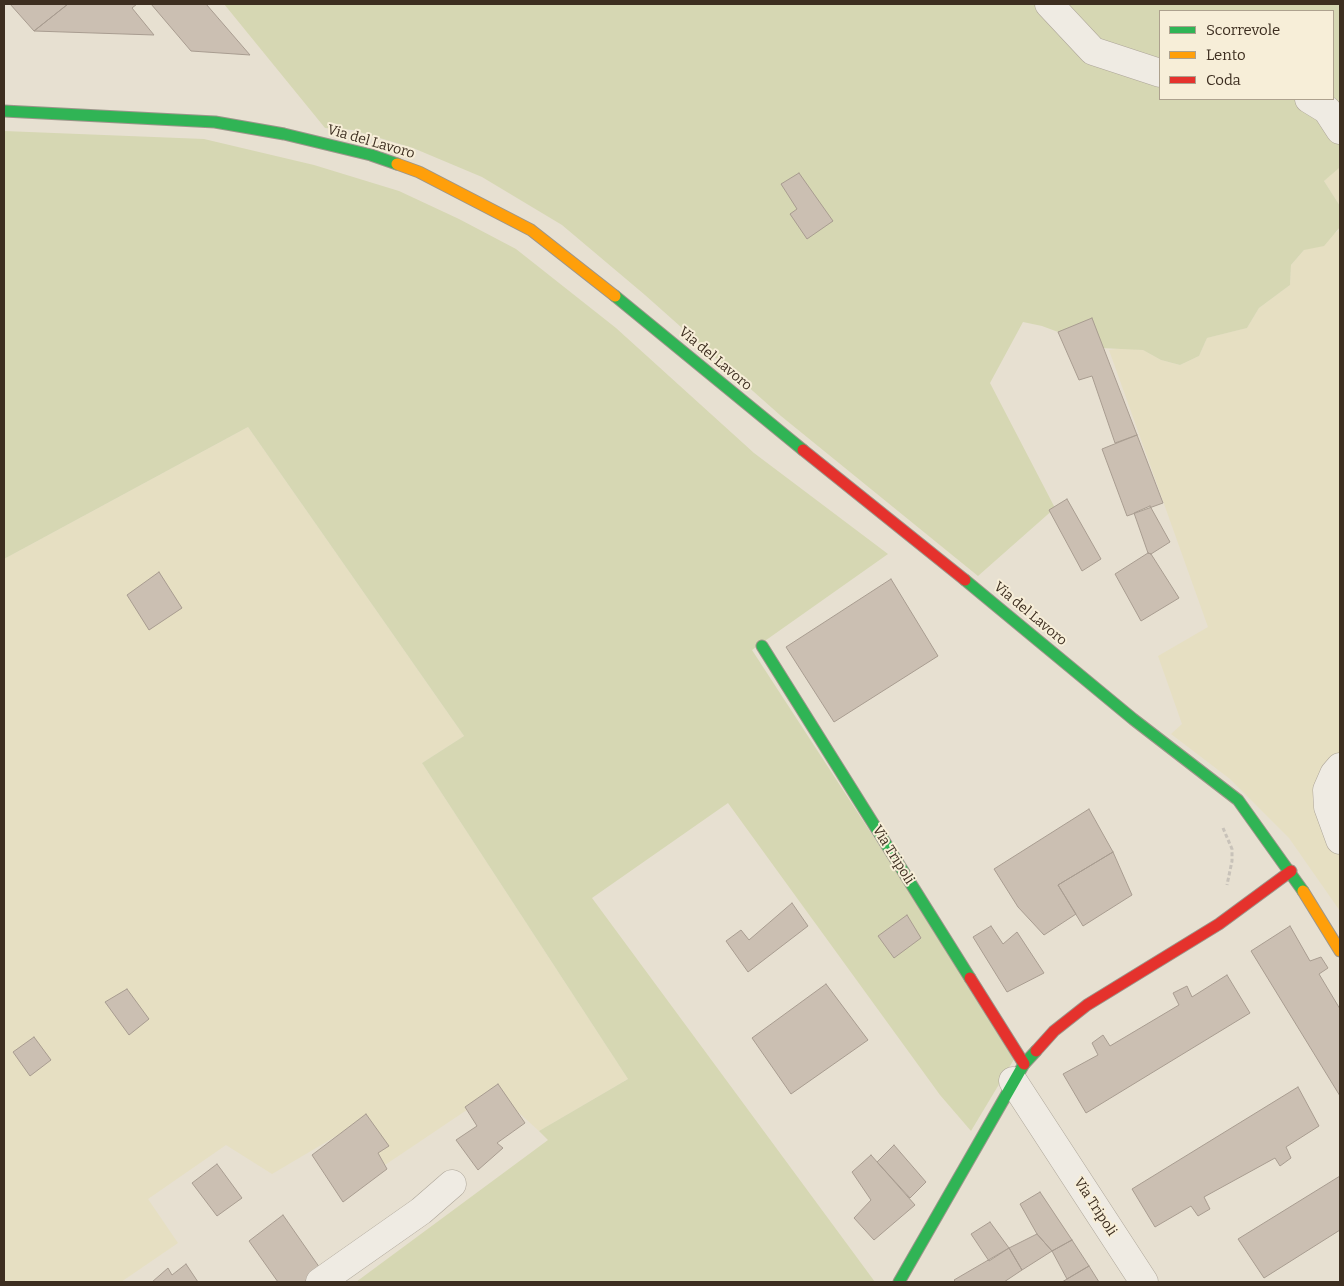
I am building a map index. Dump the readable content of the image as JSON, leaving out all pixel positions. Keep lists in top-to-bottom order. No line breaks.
{"streets":{"street":["Via del Lavoro","Via Tripoli"]},"legend":["Scorrevole","Lento","Coda"]}
